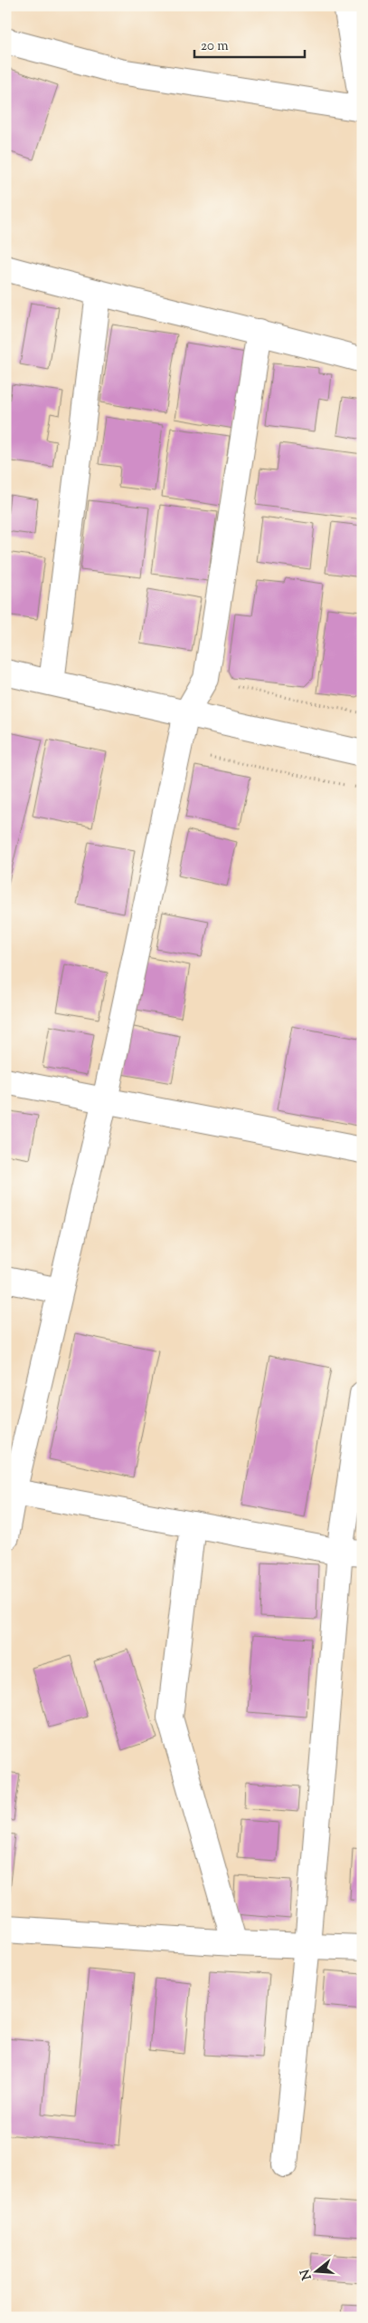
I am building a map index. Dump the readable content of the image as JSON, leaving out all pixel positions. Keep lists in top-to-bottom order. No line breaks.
{"scale_bar":"20 m","north":"left"}
